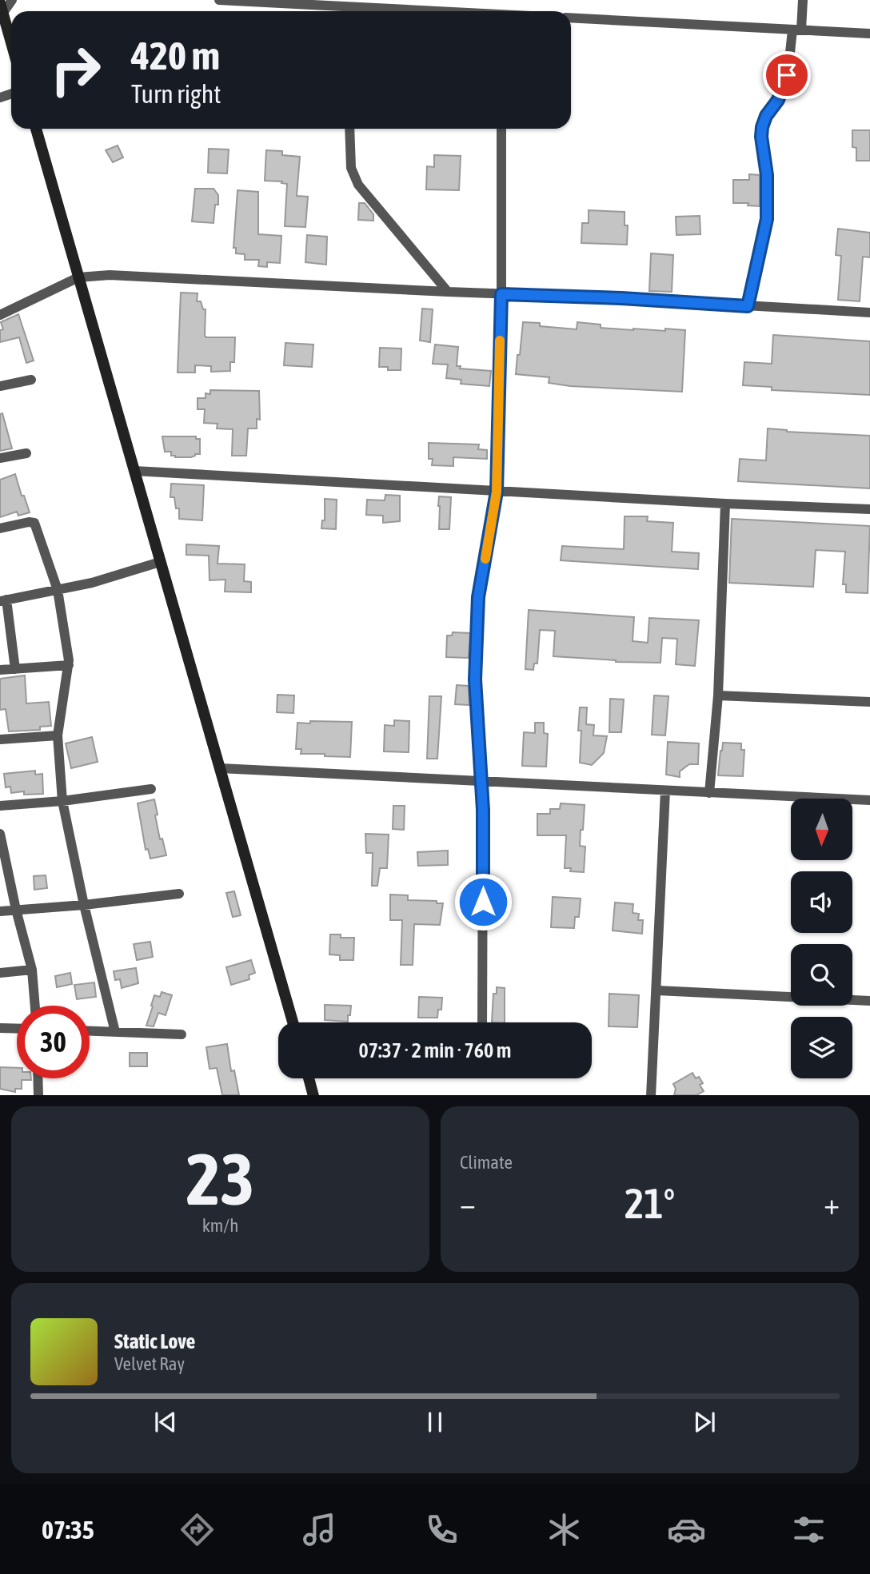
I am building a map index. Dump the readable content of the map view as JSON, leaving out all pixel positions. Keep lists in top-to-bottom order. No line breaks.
{"north":"bottom","page":{"turn":["420 m","Turn right"],"limit":"30","trip":"07:37 · 2 min · 760 m","tile":[["23","km/h"],"Climate"],"heat":["−","21°","+"],"song":["Static Love","Velvet Ray"],"tabs":"07:35"}}
